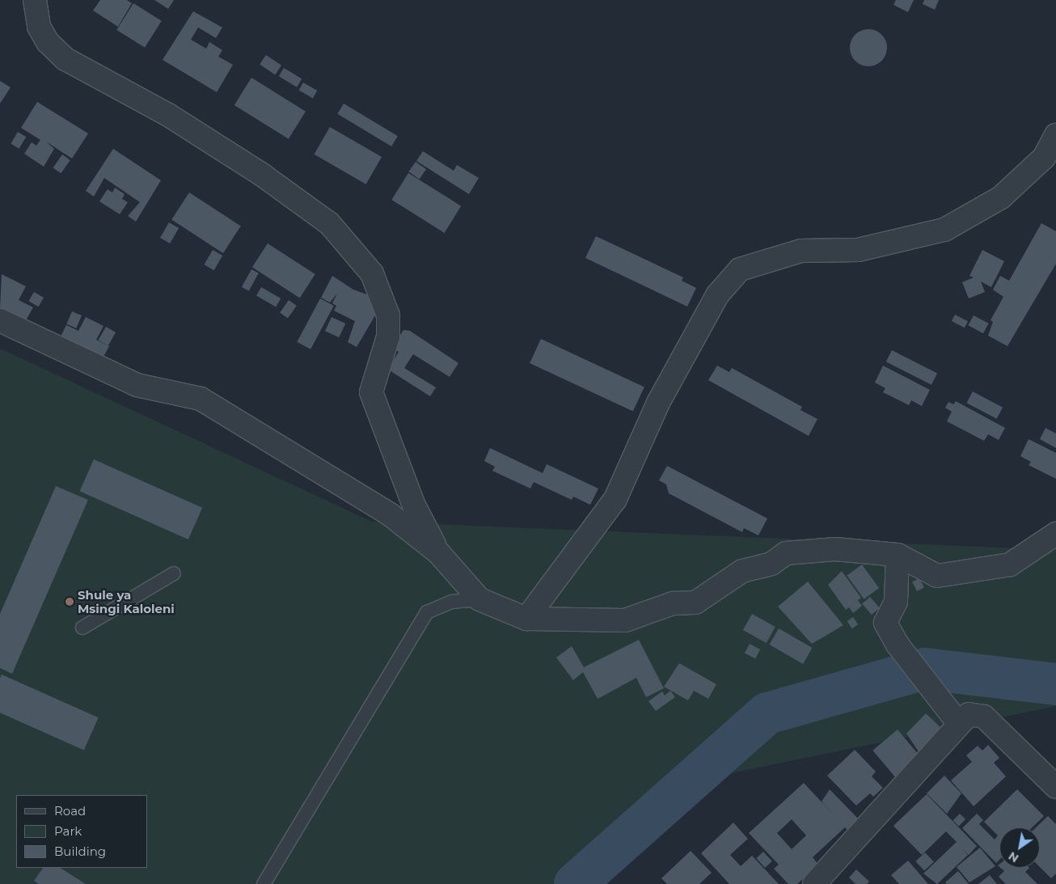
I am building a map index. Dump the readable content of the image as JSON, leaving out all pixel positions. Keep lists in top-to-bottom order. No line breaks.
{"places":["Shule ya Msingi Kaloleni"],"legend":["Road","Park","Building"],"north":"bottom left"}
